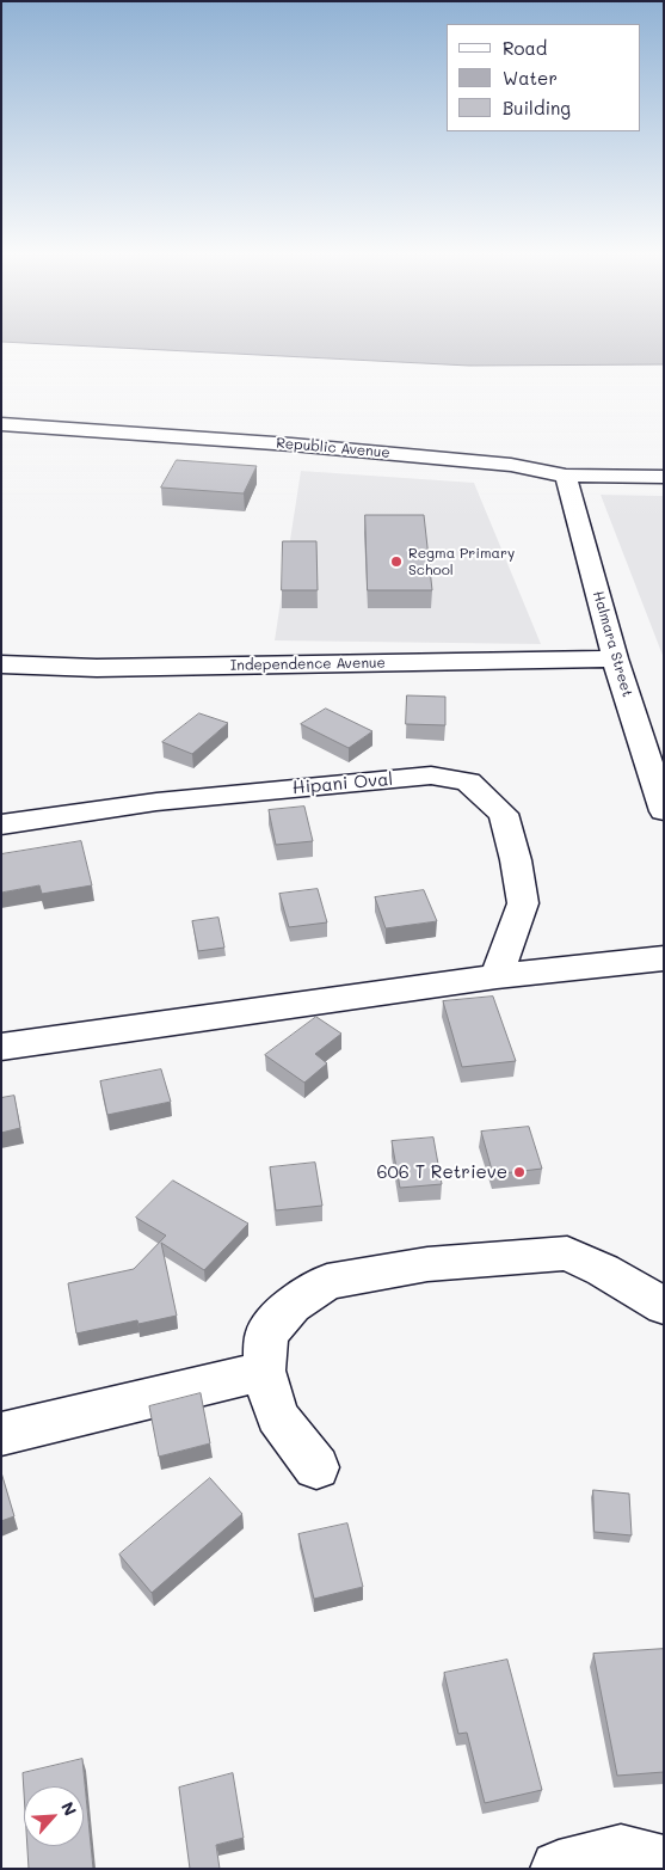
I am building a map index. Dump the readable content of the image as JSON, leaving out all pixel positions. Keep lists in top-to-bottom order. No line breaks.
{"streets":{"street":["Republic Avenue","Halmara Street","Independence Avenue","Hipani Oval"]},"crossings":[["Republic Avenue","Halmara Street"],["Halmara Street","Independence Avenue"]],"places":["Regma Primary School","606 T Retrieve"],"legend":["Road","Water","Building"],"north":"top right"}
